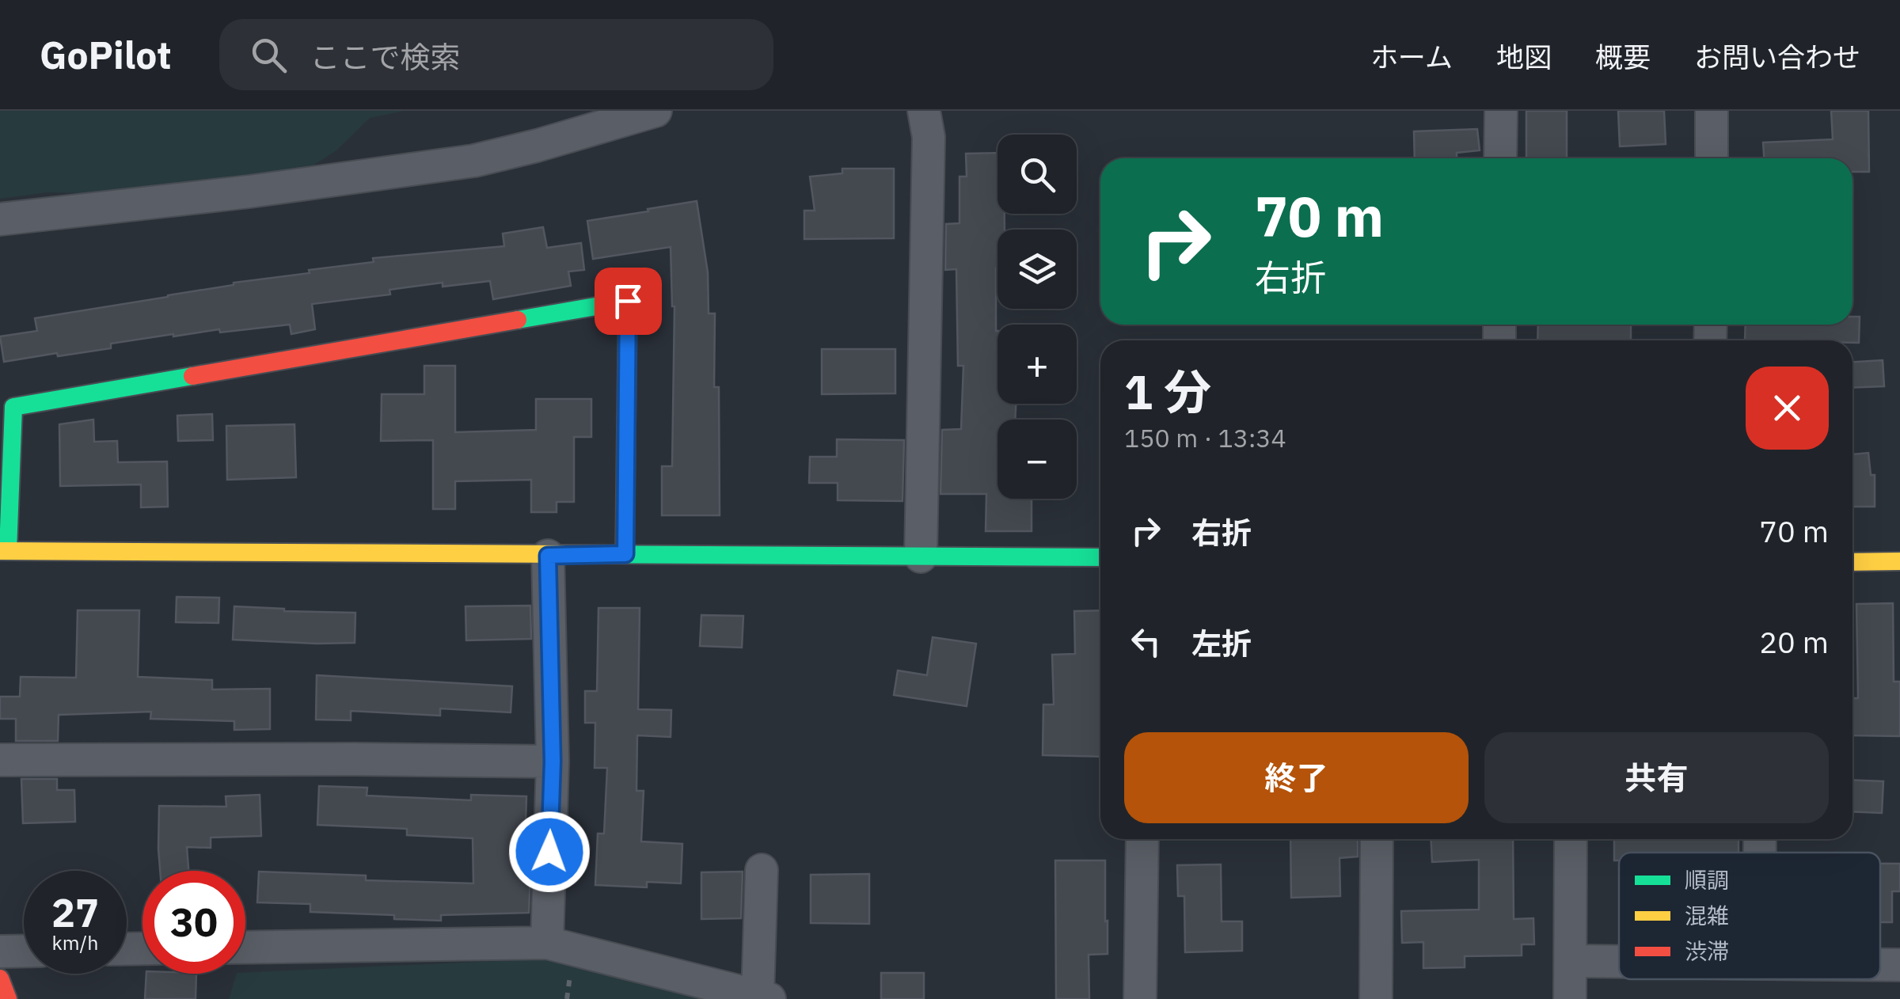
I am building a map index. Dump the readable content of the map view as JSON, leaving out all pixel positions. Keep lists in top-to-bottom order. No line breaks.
{"legend":["順調","混雑","渋滞"],"page":{"header":"GoPilot","search":"ここで検索","nav":["ホーム","地図","概要","お問い合わせ"],"map_buttons":["+","−"],"turn":["70 m","右折"],"heading":["1 分","150 m · 13:34"],"list":[{"name":"右折","value":"70 m"},{"name":"左折","value":"20 m"}],"buttons":["終了","共有"],"speed":"27 km/h","limit":"30"}}
